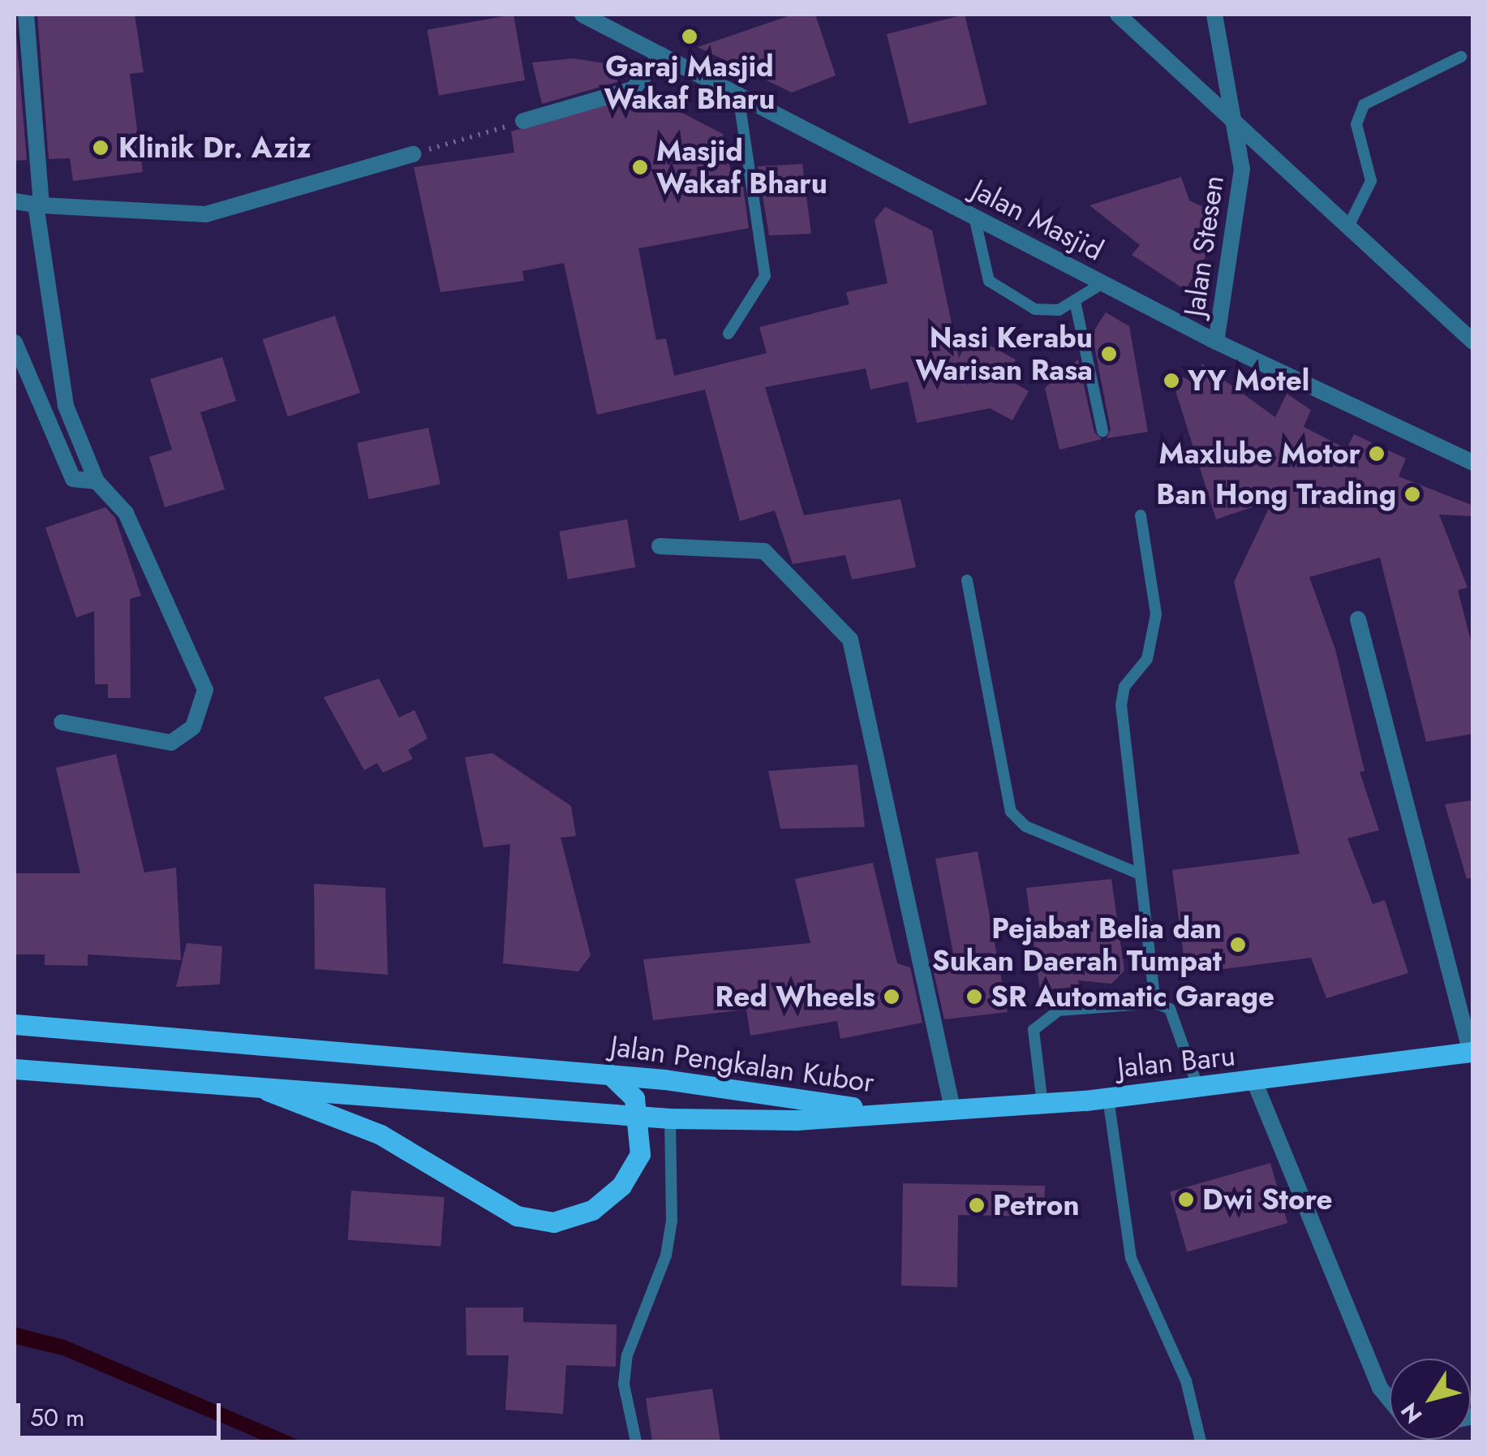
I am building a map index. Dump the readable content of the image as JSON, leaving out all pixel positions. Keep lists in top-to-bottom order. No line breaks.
{"streets":{"main road":["Jalan Baru","Jalan Pengkalan Kubor"],"street":["Jalan Masjid","Jalan Stesen"]},"crossings":[["Jalan Masjid","Jalan Stesen"],["Jalan Baru","Jalan Pengkalan Kubor"]],"places":["Garaj Masjid Wakaf Bharu","Klinik Dr. Aziz","Masjid Wakaf Bharu","Nasi Kerabu Warisan Rasa","YY Motel","Maxlube Motor","Ban Hong Trading","Pejabat Belia dan Sukan Daerah Tumpat","Red Wheels","SR Automatic Garage","Dwi Store","Petron"],"scale_bar":"50 m","north":"bottom left"}
